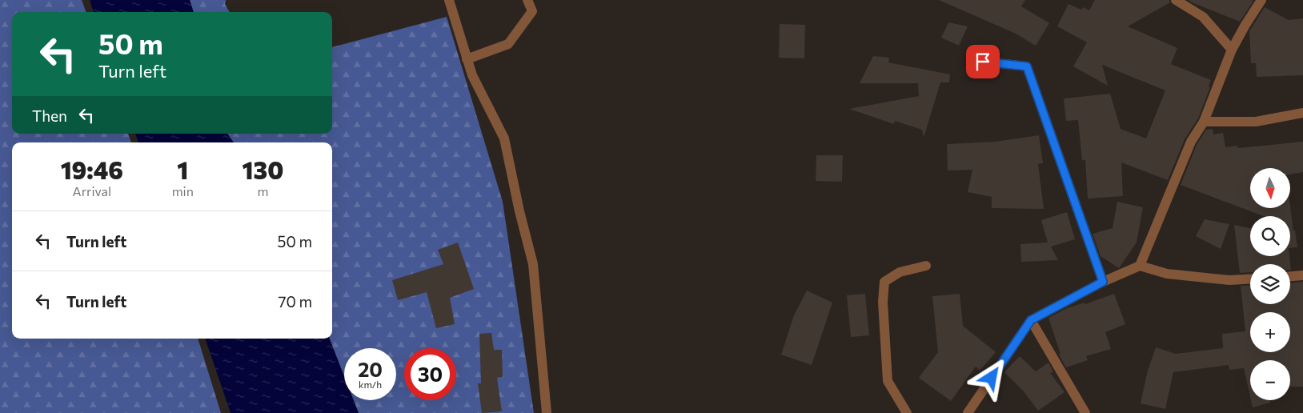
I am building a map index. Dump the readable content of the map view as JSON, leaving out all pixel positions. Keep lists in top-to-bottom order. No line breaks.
{"north":"bottom","page":{"turn":["50 m","Turn left"],"then":"Then","eta":["19:46","Arrival","1","min","130","m"],"map_buttons":["+","−"],"list":[{"name":"Turn left","value":"50 m"},{"name":"Turn left","value":"70 m"}],"speed":"20 km/h","limit":"30"}}
